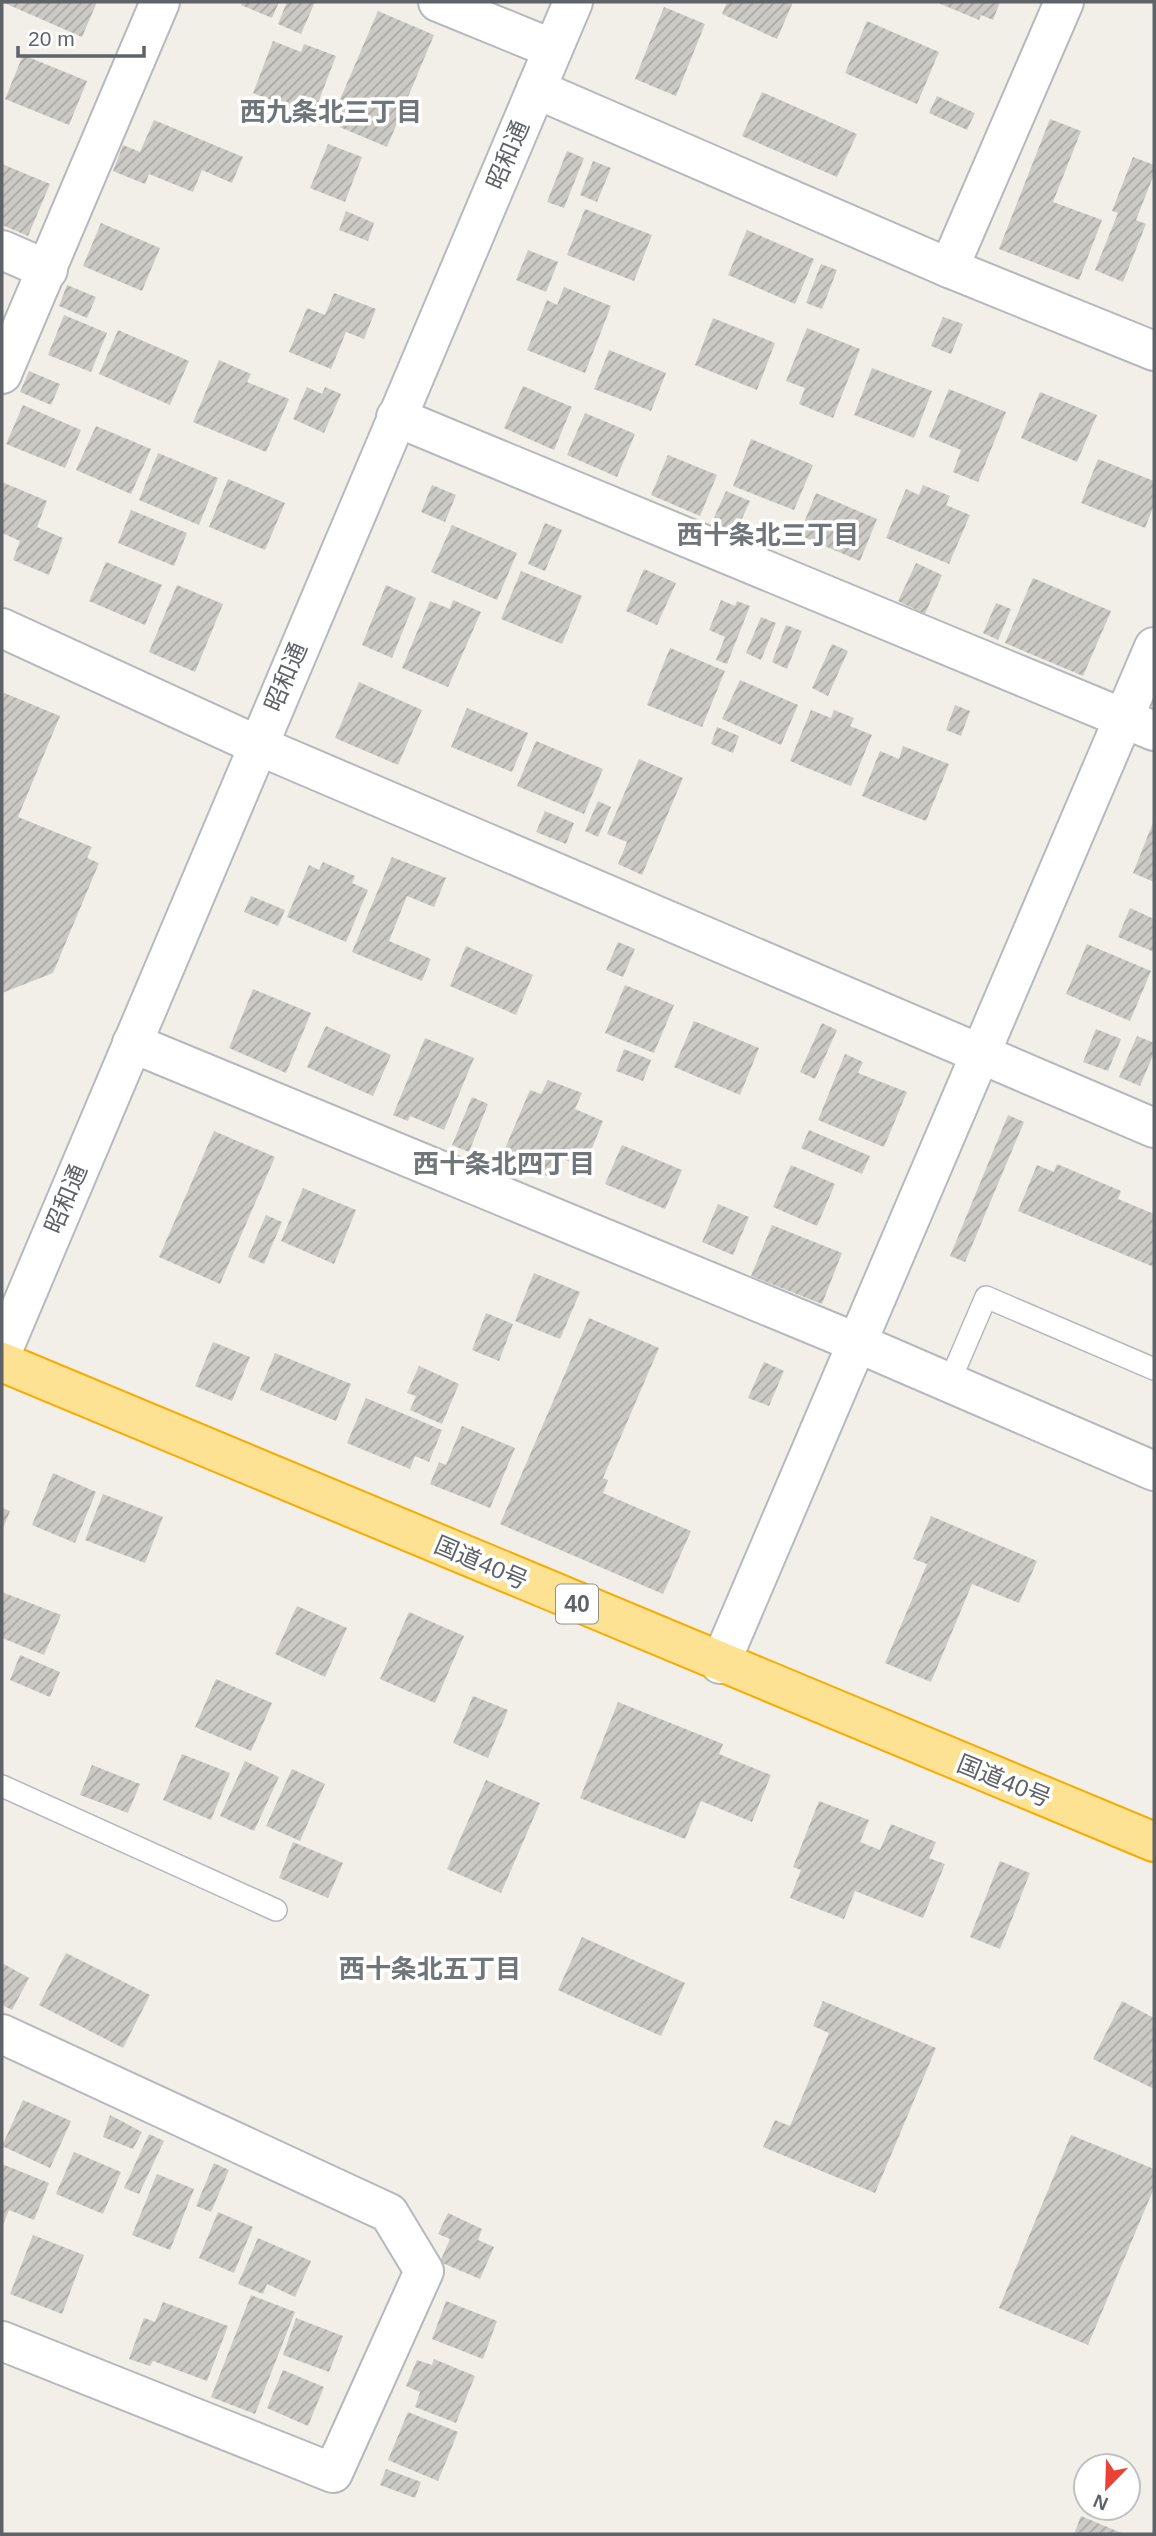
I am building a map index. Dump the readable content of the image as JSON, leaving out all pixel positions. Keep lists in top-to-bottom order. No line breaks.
{"streets":{"highway":["国道40号","40"],"street":["昭和通"]},"districts":["西九条北三丁目","西十条北三丁目","西十条北四丁目","西十条北五丁目"],"scale_bar":"20 m","north":"bottom left"}
